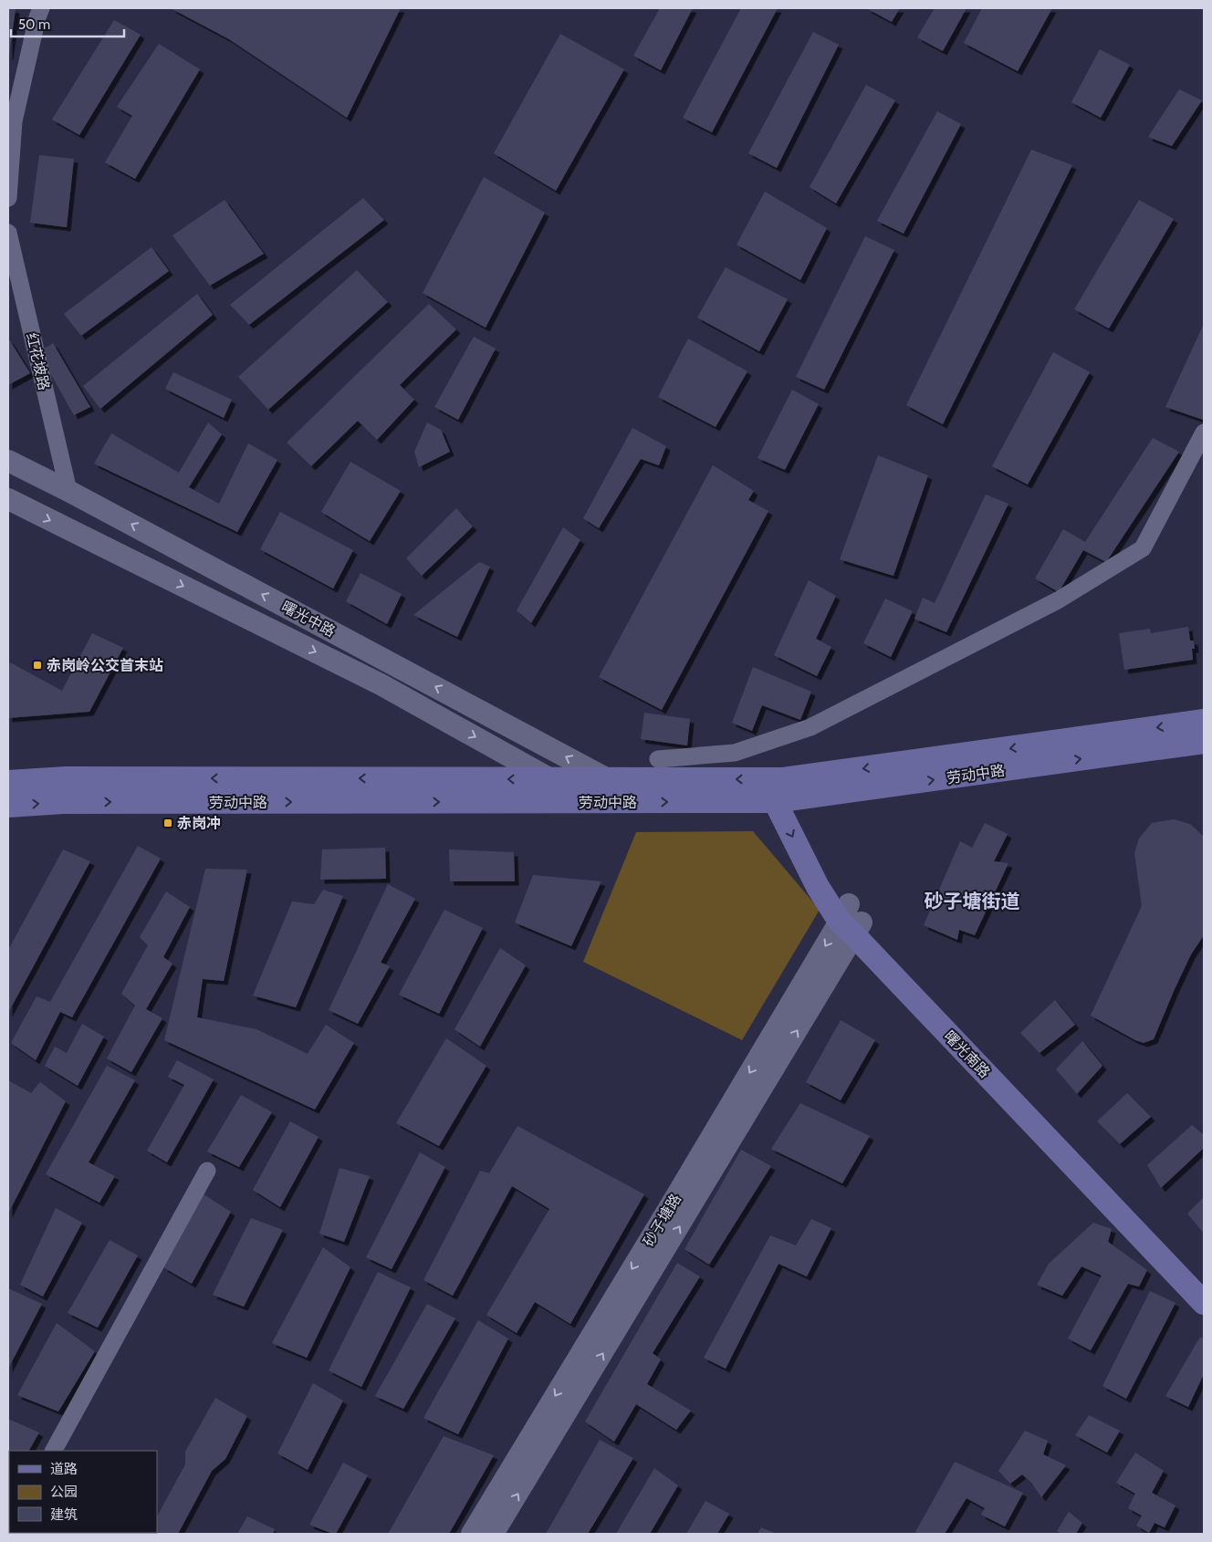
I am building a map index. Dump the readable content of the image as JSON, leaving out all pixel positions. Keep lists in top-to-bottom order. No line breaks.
{"streets":{"main road":["劳动中路","曙光南路"],"street":["红花坡路","曙光中路","砂子塘路"]},"crossings":[["红花坡路","曙光中路"],["曙光中路","劳动中路"],["劳动中路","曙光南路"],["曙光南路","砂子塘路"]],"districts":["砂子塘街道"],"places":{"transit":["赤岗岭公交首末站","赤岗冲"]},"legend":["道路","公园","建筑"],"scale_bar":"50 m"}
